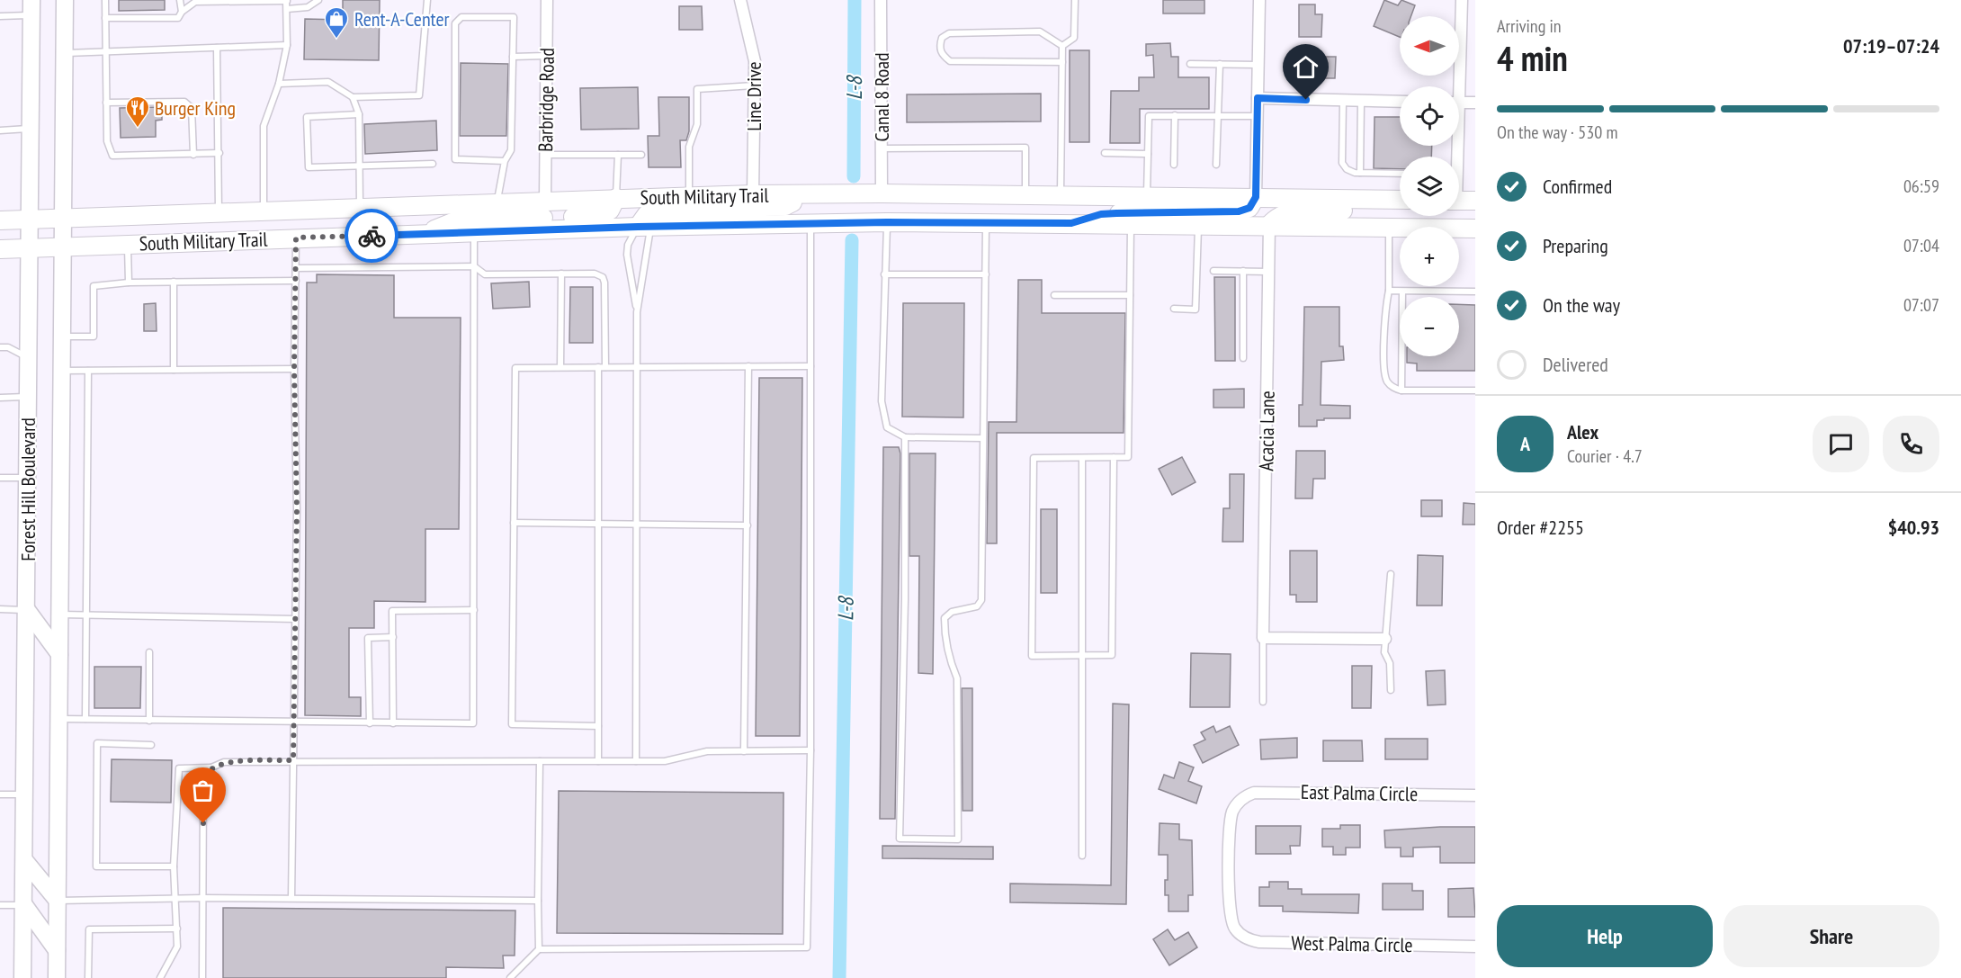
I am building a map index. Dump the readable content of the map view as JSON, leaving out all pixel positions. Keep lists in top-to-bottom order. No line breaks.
{"streets":{"main road":["South Military Trail","Forest Hill Boulevard"],"street":["Line Drive","Canal 8 Road","Barbridge Road","Acacia Lane","East Palma Circle","West Palma Circle"]},"crossings":[["Line Drive","South Military Trail"],["Canal 8 Road","South Military Trail"],["Barbridge Road","South Military Trail"],["South Military Trail","Acacia Lane"],["South Military Trail","Forest Hill Boulevard"],["East Palma Circle","West Palma Circle"]],"water":["L-8"],"places":{"shop":["Rent-A-Center"],"restaurant":["Burger King"]},"north":"left","page":{"heading":["4 min","Arriving in","07:19–07:24"],"panel":["Alex","Courier · 4.7","Order #2255","$40.93"],"map_buttons":["+","−"],"bar":"On the way · 530 m","list":[["Confirmed","06:59"],["Preparing","07:04"],["On the way","07:07"],"Delivered"],"round":"A","buttons":["Help","Share"]}}
